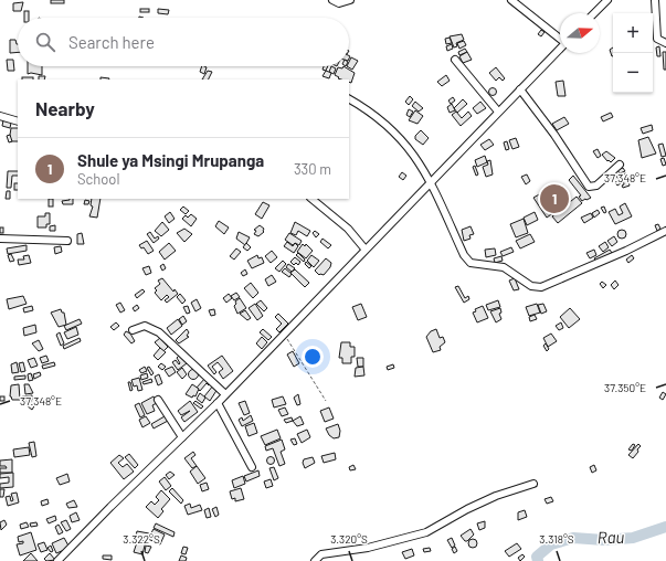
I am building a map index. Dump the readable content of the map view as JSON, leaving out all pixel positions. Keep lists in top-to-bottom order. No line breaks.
{"water":["Rau"],"north":"right","page":{"map_buttons":["+","−"],"search":"Search here","heading":"Nearby","list":[{"mark":"1","name":"Shule ya Msingi Mrupanga","note":"School","value":"330 m"}],"pins":"1"},"coordinates":["37.348°E","37.350°E","3.322°S","3.320°S","3.318°S"]}
